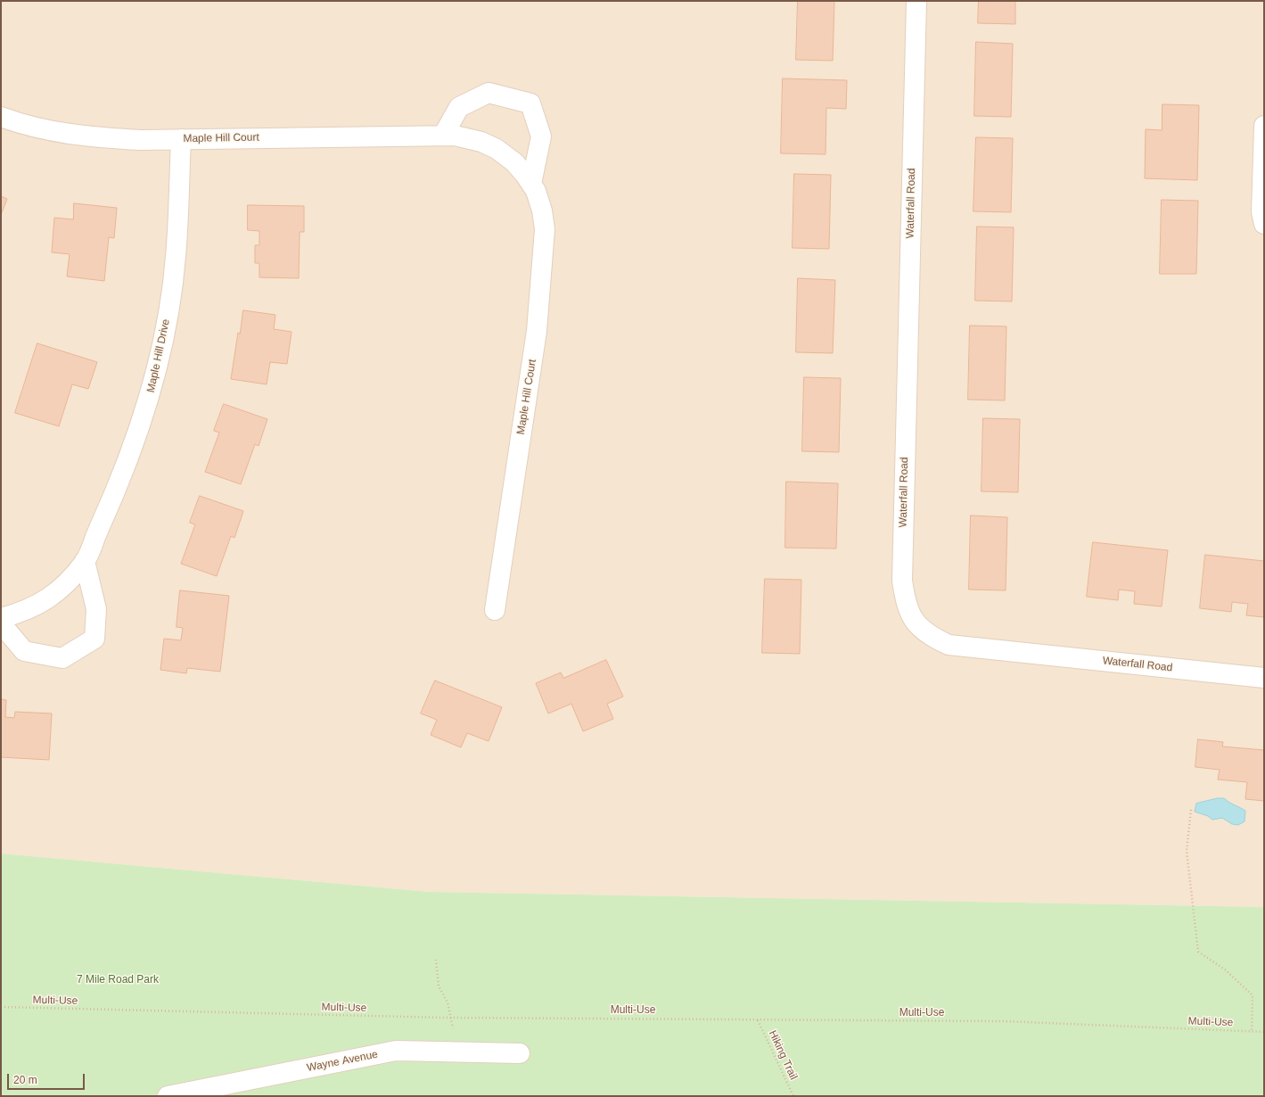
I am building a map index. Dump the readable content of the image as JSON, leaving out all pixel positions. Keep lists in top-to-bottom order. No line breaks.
{"streets":{"street":["Maple Hill Court","Waterfall Road","Maple Hill Drive","Wayne Avenue"],"path":["Multi-Use","Hiking Trail"]},"crossings":[["Maple Hill Court","Maple Hill Drive"],["Multi-Use","Hiking Trail"]],"parks":["7 Mile Road Park"],"scale_bar":"20 m"}
